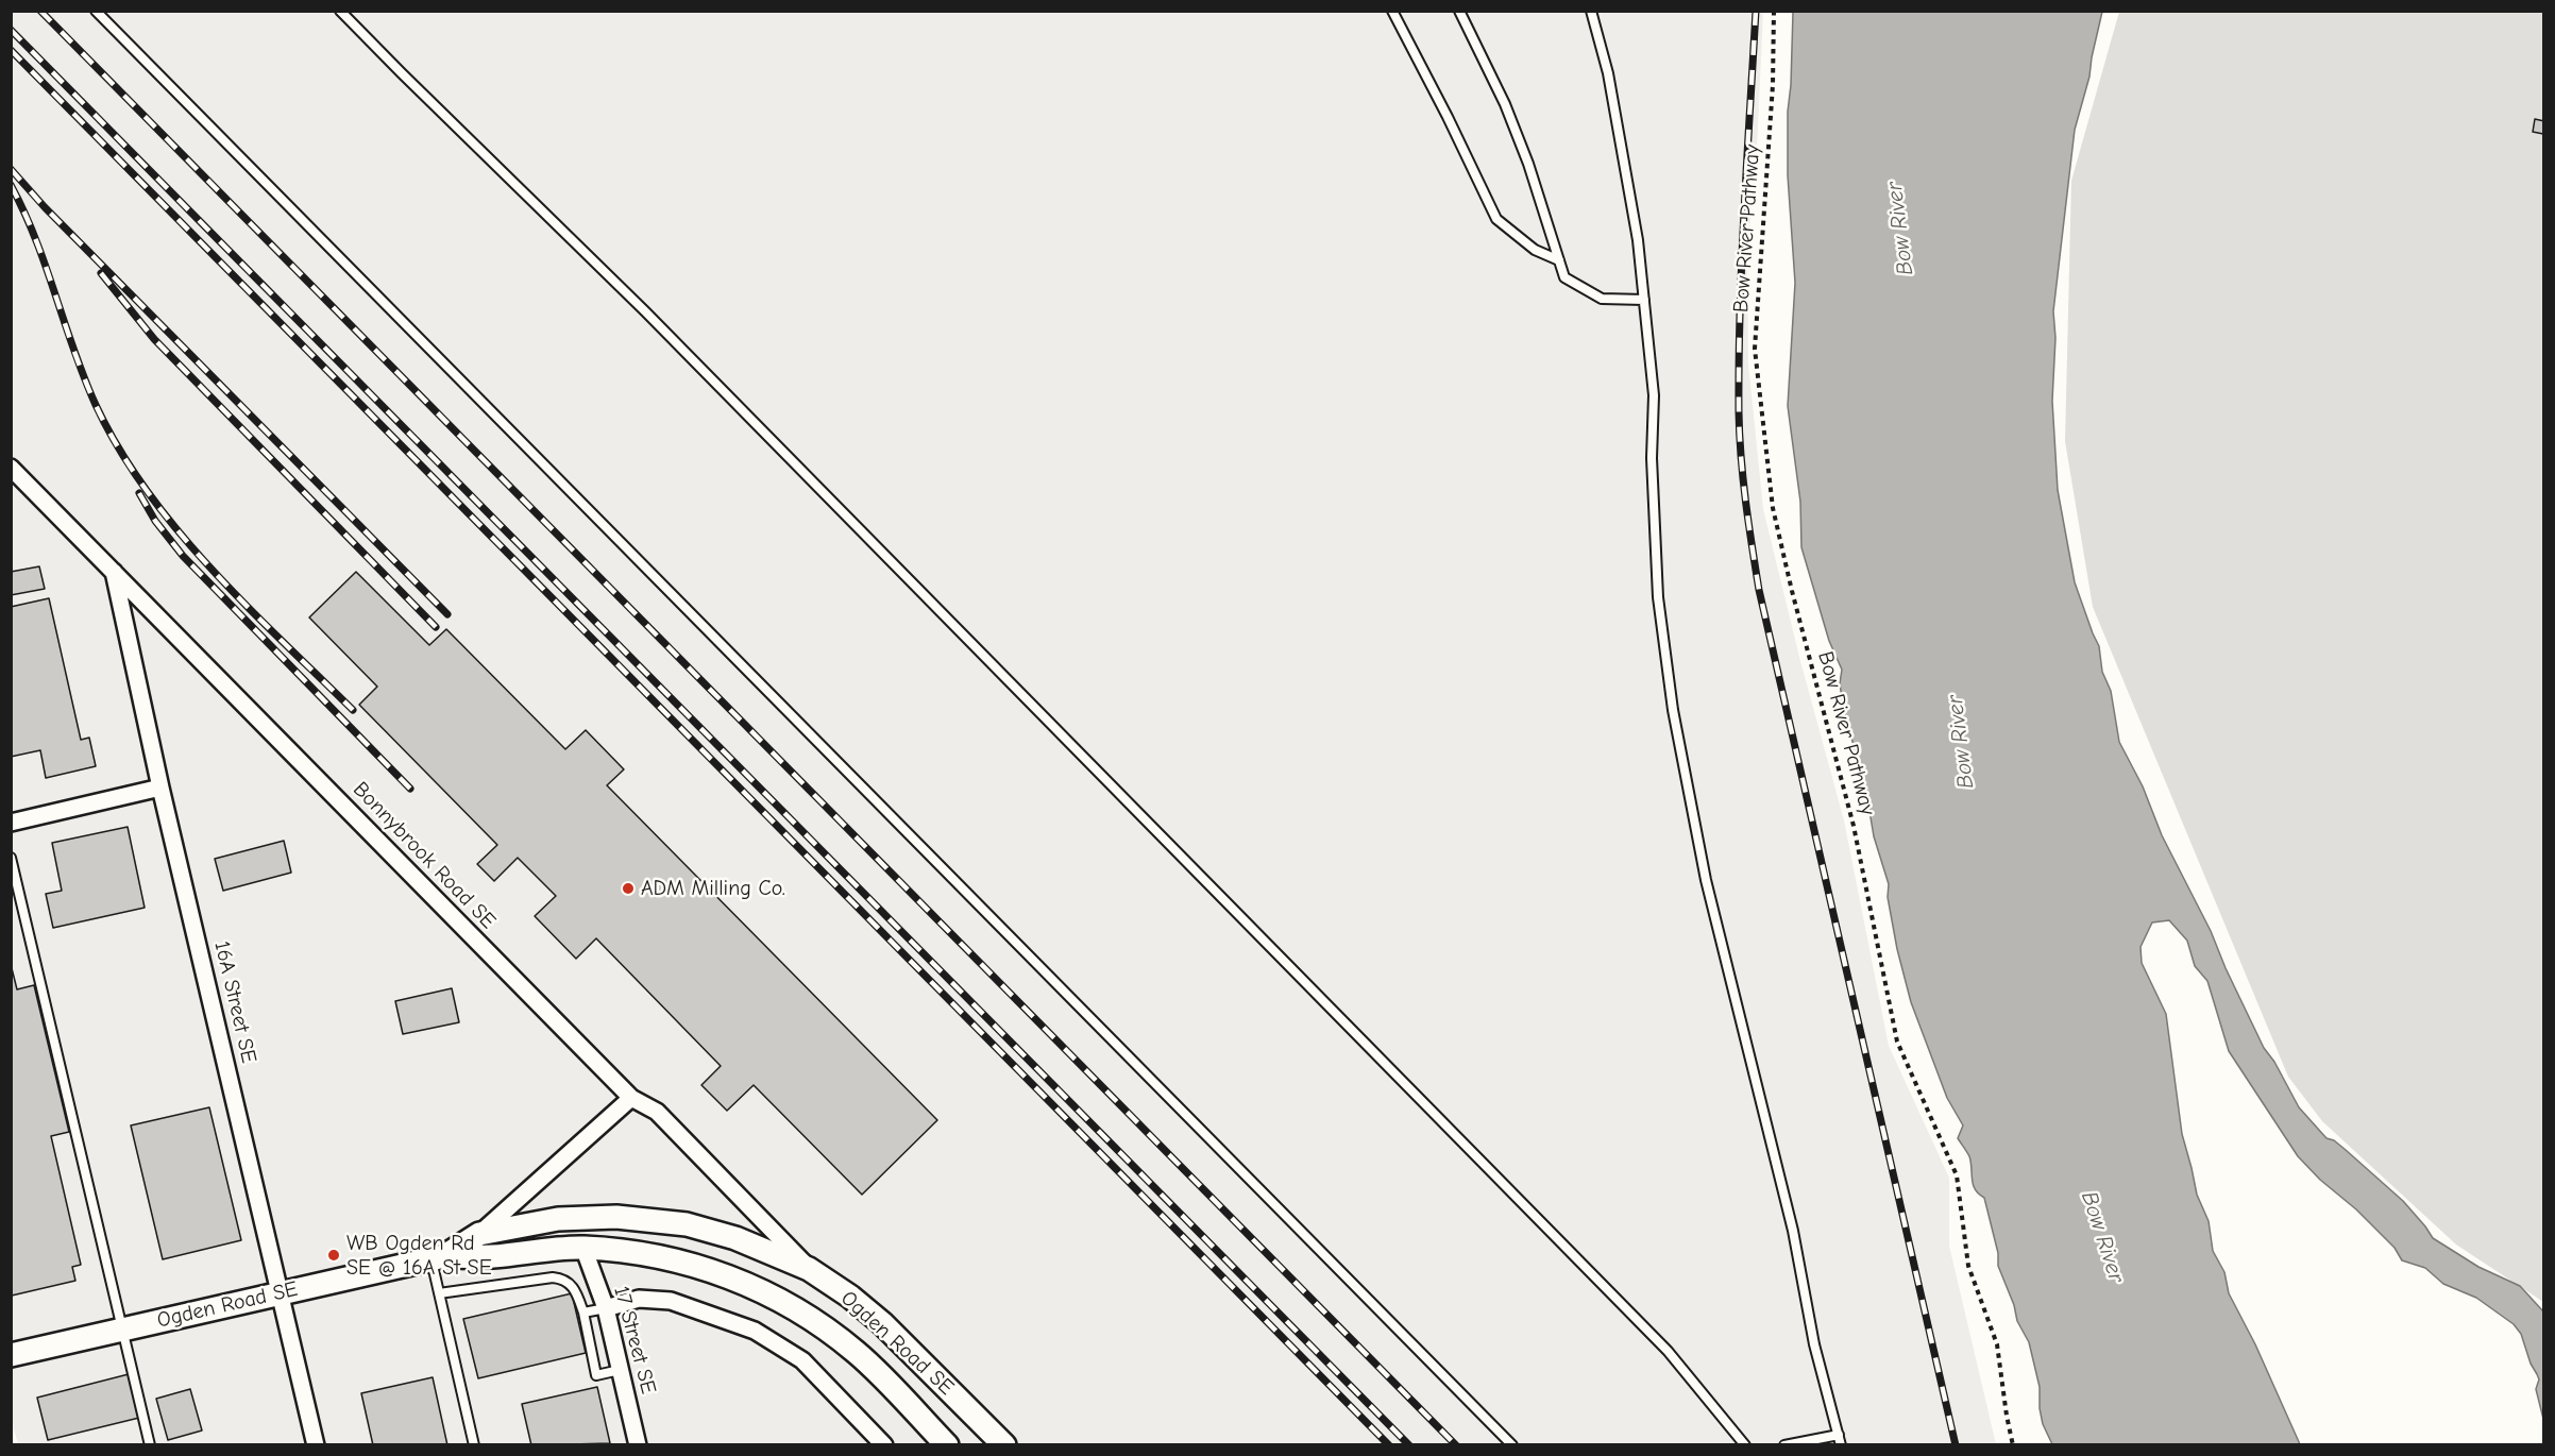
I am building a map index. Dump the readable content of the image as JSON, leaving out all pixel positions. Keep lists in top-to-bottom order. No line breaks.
{"streets":{"street":["Bonnybrook Road SE","16A Street SE","Ogden Road SE","17 Street SE"],"path":["Bow River Pathway"]},"crossings":[["Bonnybrook Road SE","16A Street SE"],["Bonnybrook Road SE","Ogden Road SE"],["16A Street SE","Ogden Road SE"],["Ogden Road SE","17 Street SE"]],"water":["Bow River"],"places":["ADM Milling Co.","WB Ogden Rd SE @ 16A St SE"]}
